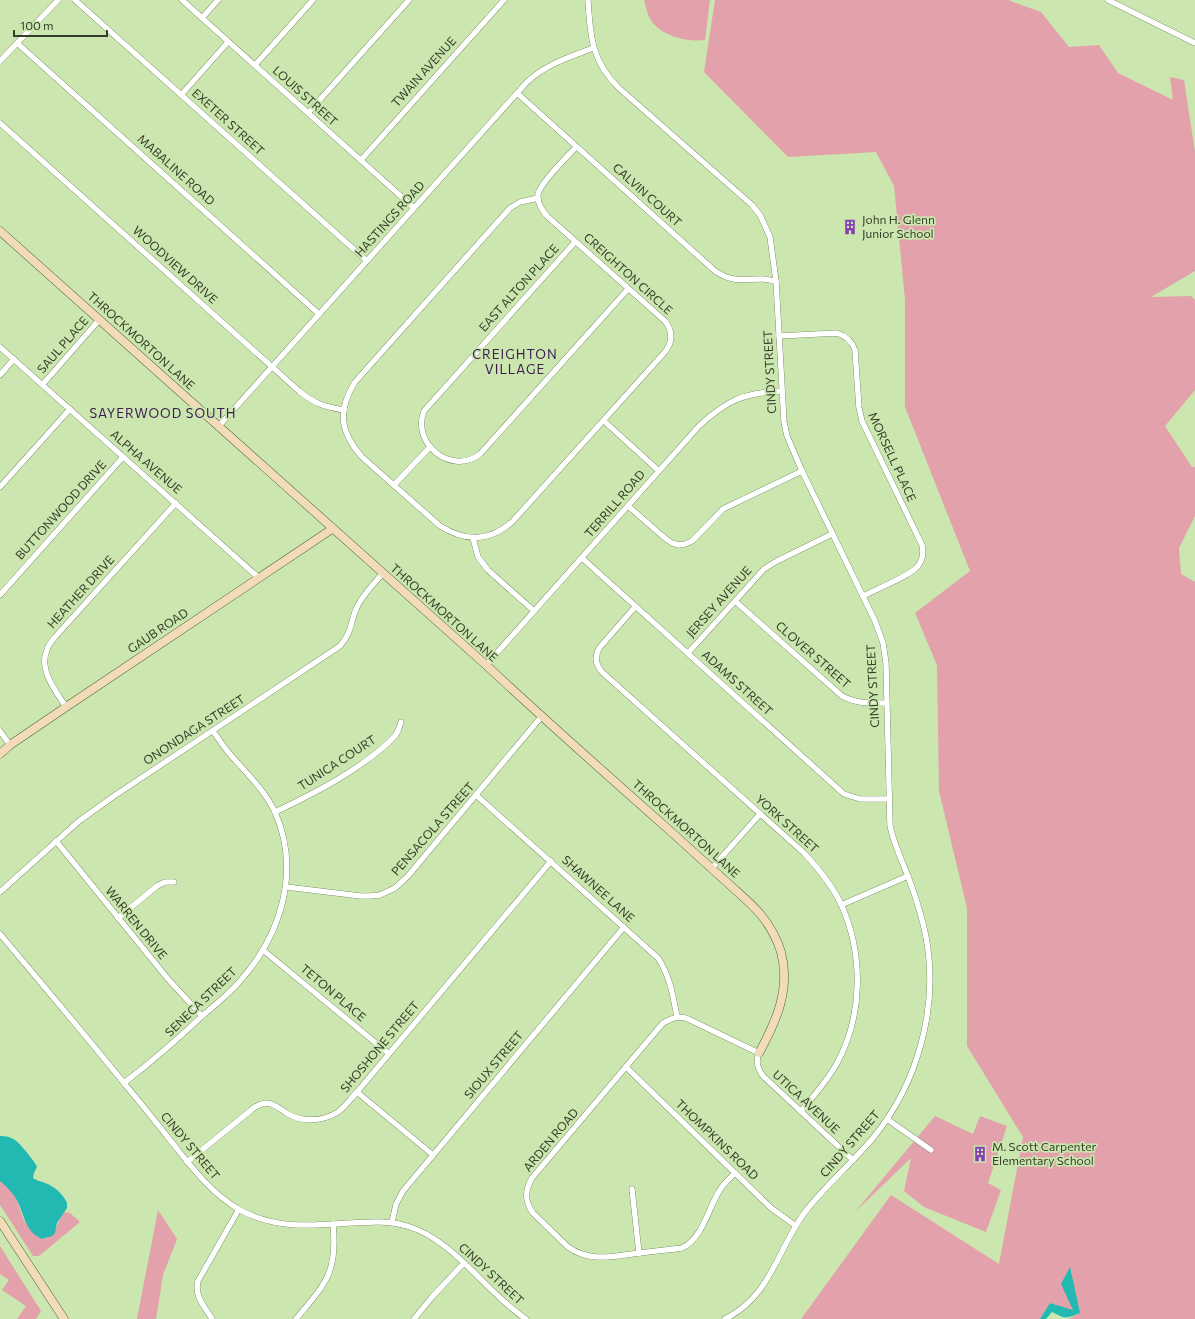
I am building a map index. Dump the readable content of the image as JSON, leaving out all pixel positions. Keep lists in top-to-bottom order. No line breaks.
{"streets":{"street":["TWAIN AVENUE","LOUIS STREET","EXETER STREET","MABALINE ROAD","CALVIN COURT","HASTINGS ROAD","WOODVIEW DRIVE","CREIGHTON CIRCLE","EAST ALTON PLACE","THROCKMORTON LANE","SAUL PLACE","CINDY STREET","MORSELL PLACE","ALPHA AVENUE","TERRILL ROAD","BUTTONWOOD DRIVE","HEATHER DRIVE","JERSEY AVENUE","GAUB ROAD","CLOVER STREET","ADAMS STREET","ONONDAGA STREET","TUNICA COURT","YORK STREET","PENSACOLA STREET","SHAWNEE LANE","WARREN DRIVE","TETON PLACE","SENECA STREET","SHOSHONE STREET","SIOUX STREET","UTICA AVENUE","ARDEN ROAD","THOMPKINS ROAD"]},"crossings":[["TWAIN AVENUE","LOUIS STREET"],["LOUIS STREET","HASTINGS ROAD"],["EXETER STREET","HASTINGS ROAD"],["MABALINE ROAD","HASTINGS ROAD"],["CALVIN COURT","HASTINGS ROAD"],["CALVIN COURT","CINDY STREET"],["HASTINGS ROAD","WOODVIEW DRIVE"],["HASTINGS ROAD","THROCKMORTON LANE"],["HASTINGS ROAD","CINDY STREET"],["WOODVIEW DRIVE","CREIGHTON CIRCLE"],["CREIGHTON CIRCLE","EAST ALTON PLACE"],["THROCKMORTON LANE","SAUL PLACE"],["THROCKMORTON LANE","TERRILL ROAD"],["THROCKMORTON LANE","GAUB ROAD"],["THROCKMORTON LANE","ONONDAGA STREET"],["THROCKMORTON LANE","PENSACOLA STREET"],["THROCKMORTON LANE","UTICA AVENUE"],["SAUL PLACE","ALPHA AVENUE"],["CINDY STREET","MORSELL PLACE"],["CINDY STREET","TERRILL ROAD"],["CINDY STREET","JERSEY AVENUE"],["CINDY STREET","CLOVER STREET"],["CINDY STREET","ADAMS STREET"],["CINDY STREET","SENECA STREET"],["CINDY STREET","SHOSHONE STREET"],["CINDY STREET","SIOUX STREET"],["CINDY STREET","UTICA AVENUE"],["CINDY STREET","THOMPKINS ROAD"],["ALPHA AVENUE","BUTTONWOOD DRIVE"],["ALPHA AVENUE","HEATHER DRIVE"],["ALPHA AVENUE","GAUB ROAD"],["TERRILL ROAD","ADAMS STREET"],["HEATHER DRIVE","GAUB ROAD"],["JERSEY AVENUE","CLOVER STREET"],["JERSEY AVENUE","ADAMS STREET"],["ADAMS STREET","YORK STREET"],["ONONDAGA STREET","WARREN DRIVE"],["ONONDAGA STREET","SENECA STREET"],["TUNICA COURT","SENECA STREET"],["YORK STREET","UTICA AVENUE"],["PENSACOLA STREET","SHAWNEE LANE"],["PENSACOLA STREET","SENECA STREET"],["SHAWNEE LANE","SHOSHONE STREET"],["SHAWNEE LANE","SIOUX STREET"],["SHAWNEE LANE","ARDEN ROAD"],["WARREN DRIVE","SENECA STREET"],["TETON PLACE","SENECA STREET"],["TETON PLACE","SHOSHONE STREET"],["ARDEN ROAD","THOMPKINS ROAD"]],"districts":["CREIGHTON VILLAGE","SAYERWOOD SOUTH"],"places":{"building":["John H. Glenn Junior School","M. Scott Carpenter Elementary School"]},"scale_bar":"100 m"}
